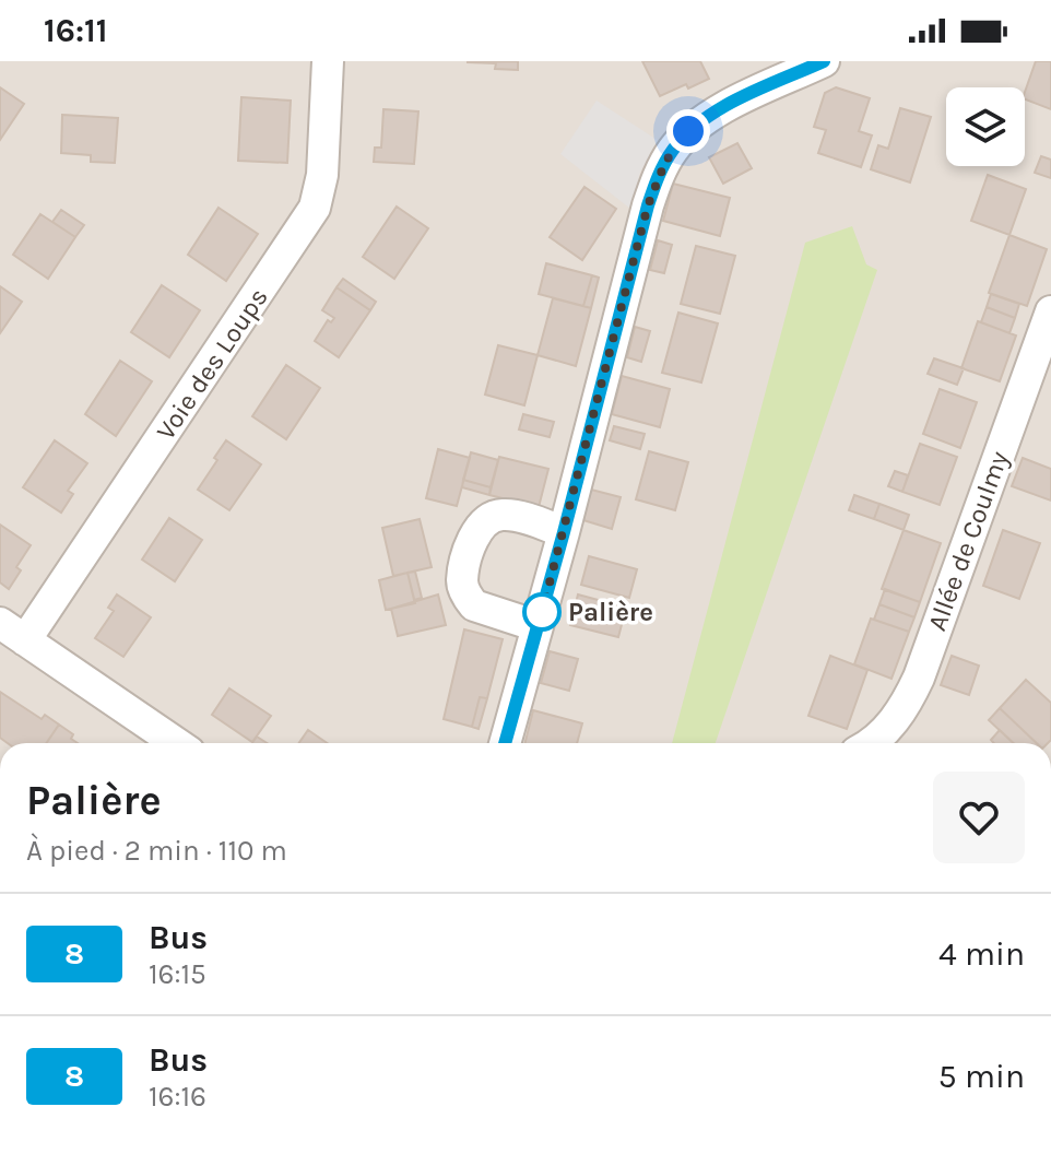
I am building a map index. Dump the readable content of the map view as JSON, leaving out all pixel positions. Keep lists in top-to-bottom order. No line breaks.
{"streets":{"street":["Voie des Loups","Allée de Coulmy"]},"places":["Palière"],"lines":["bus line 8"],"page":{"status":"16:11","heading":["Palière","À pied · 2 min · 110 m"],"list":[{"mark":"8","name":"Bus","note":"16:15","value":"4 min"},{"mark":"8","name":"Bus","note":"16:16","value":"5 min"}]}}
